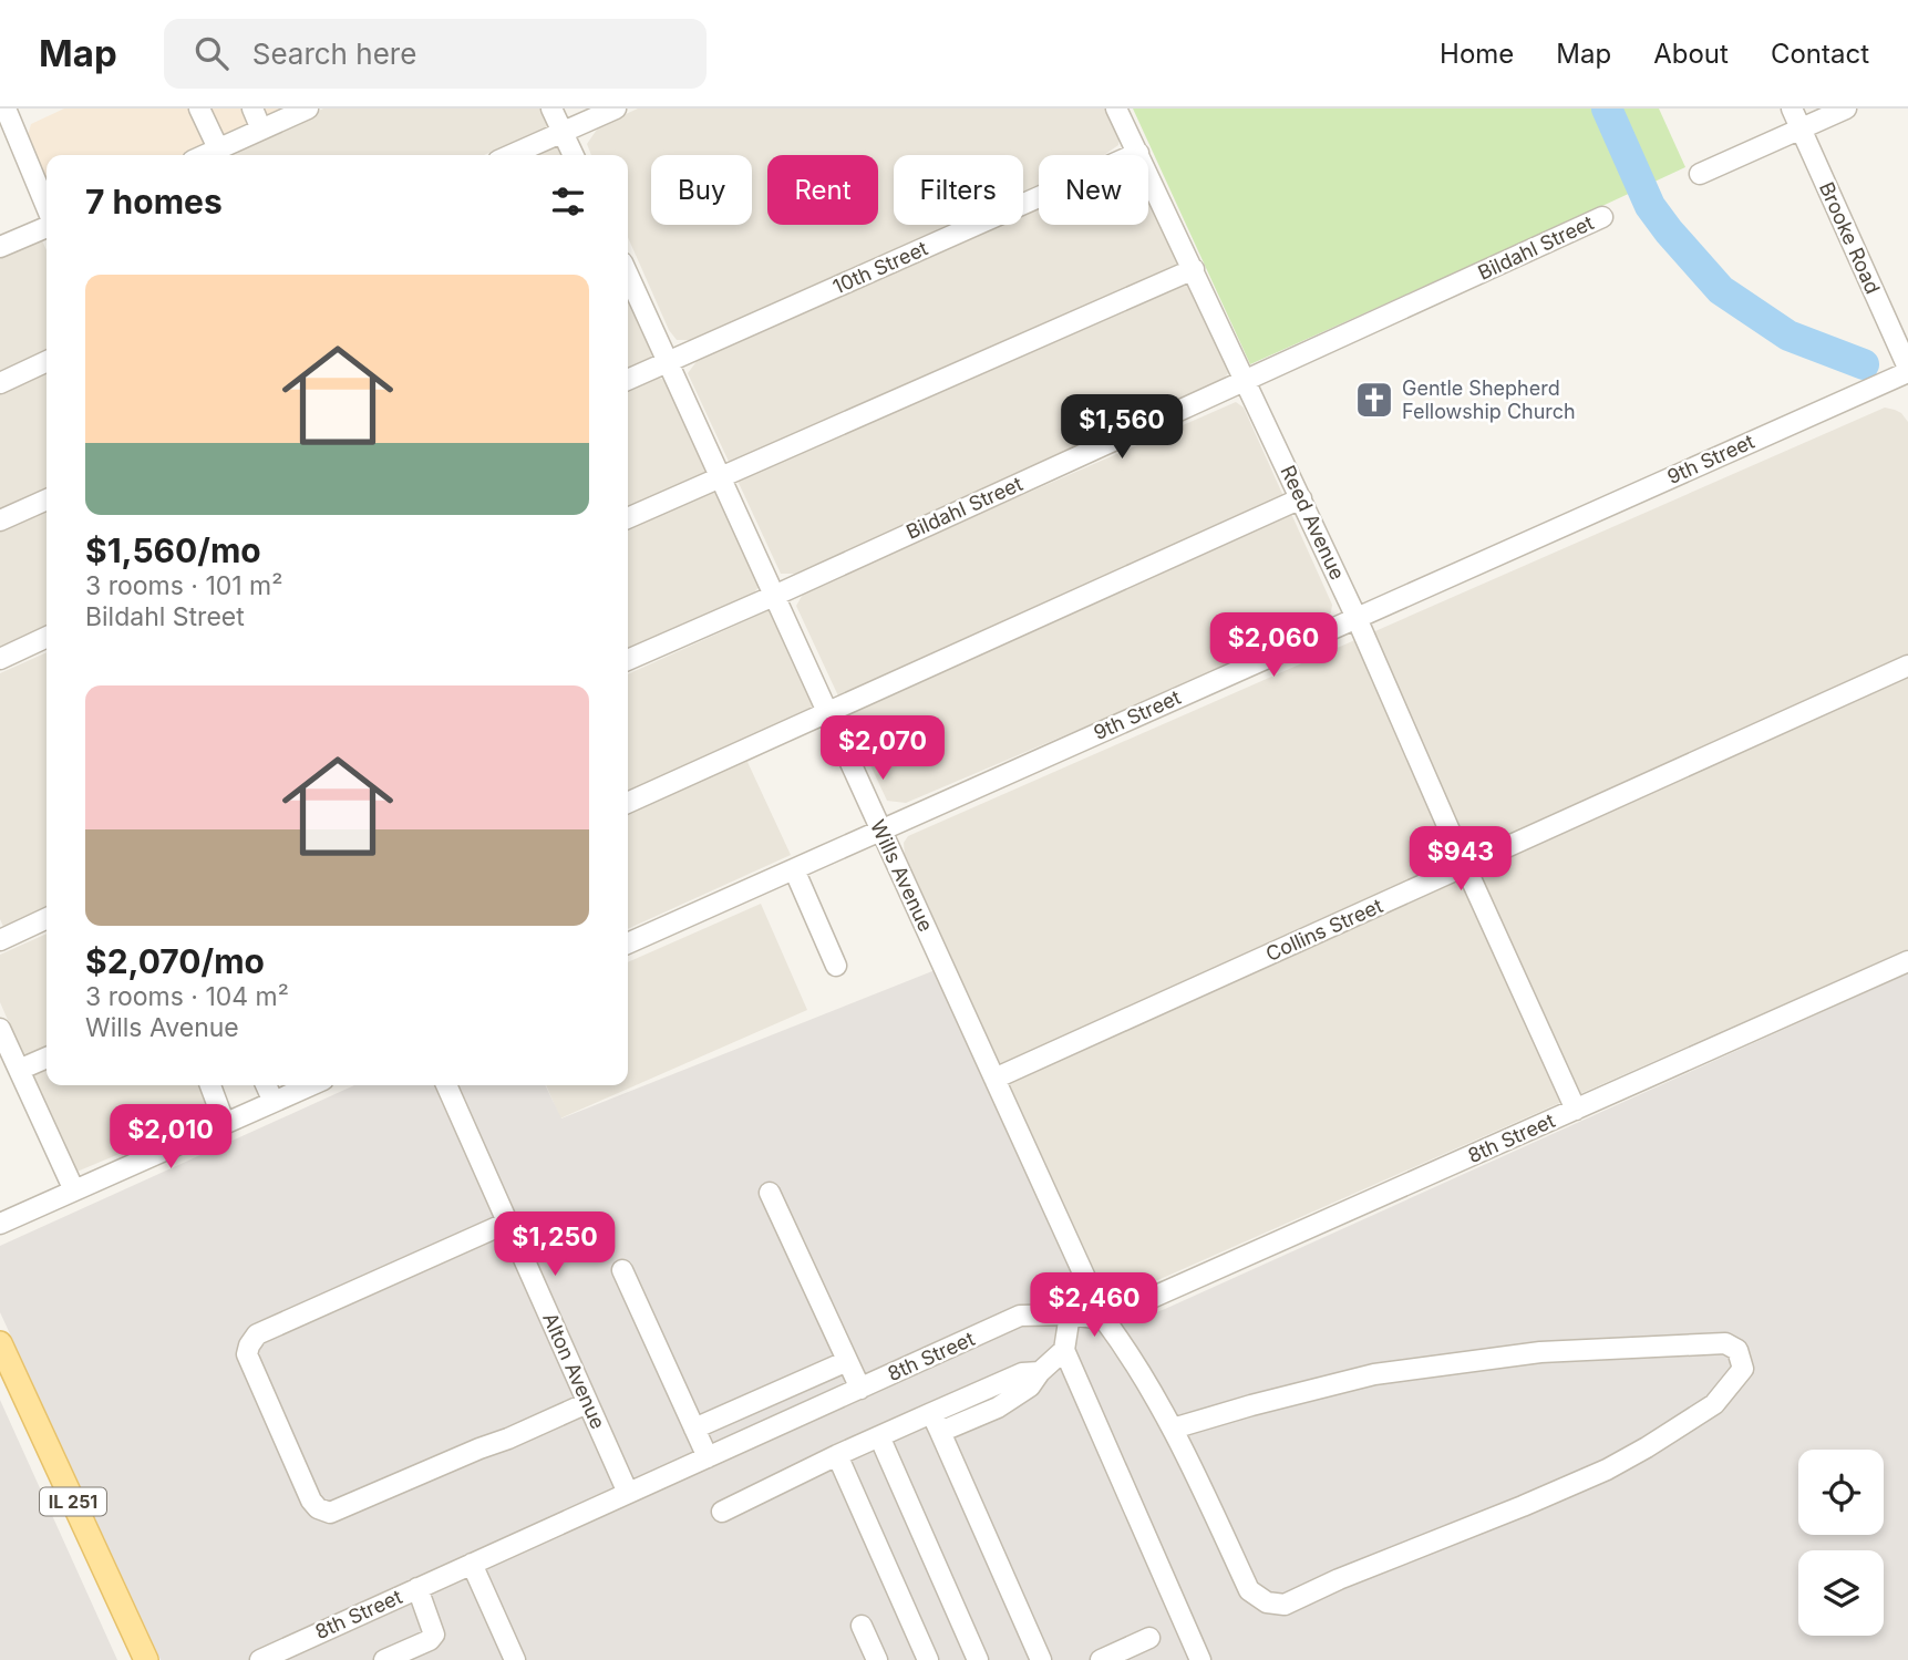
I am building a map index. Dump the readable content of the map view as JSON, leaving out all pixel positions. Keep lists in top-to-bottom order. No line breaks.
{"streets":{"main road":["IL 251"],"street":["Brooke Road","Bildahl Street","10th Street","9th Street","Reed Avenue","Wills Avenue","Collins Street","8th Street","Alton Avenue"]},"crossings":[["Brooke Road","9th Street"],["Bildahl Street","Reed Avenue"],["Bildahl Street","Wills Avenue"],["10th Street","Reed Avenue"],["10th Street","Wills Avenue"],["9th Street","Reed Avenue"],["9th Street","Wills Avenue"],["Reed Avenue","Collins Street"],["Reed Avenue","8th Street"],["Wills Avenue","Collins Street"],["Wills Avenue","8th Street"],["8th Street","Alton Avenue"]],"places":{"church":["Gentle Shepherd Fellowship Church"]},"page":{"header":"Map","search":"Search here","nav":["Home","Map","About","Contact"],"chip":["Buy","Rent","Filters","New"],"heading":"7 homes","list":[{"name":"$1,560/mo","note":"3 rooms · 101 m² · Bildahl Street"},{"name":"$2,070/mo","note":"3 rooms · 104 m² · Wills Avenue"}],"price":["$1,560","$2,060","$2,070","$943","$2,010","$1,250","$2,460"]}}
